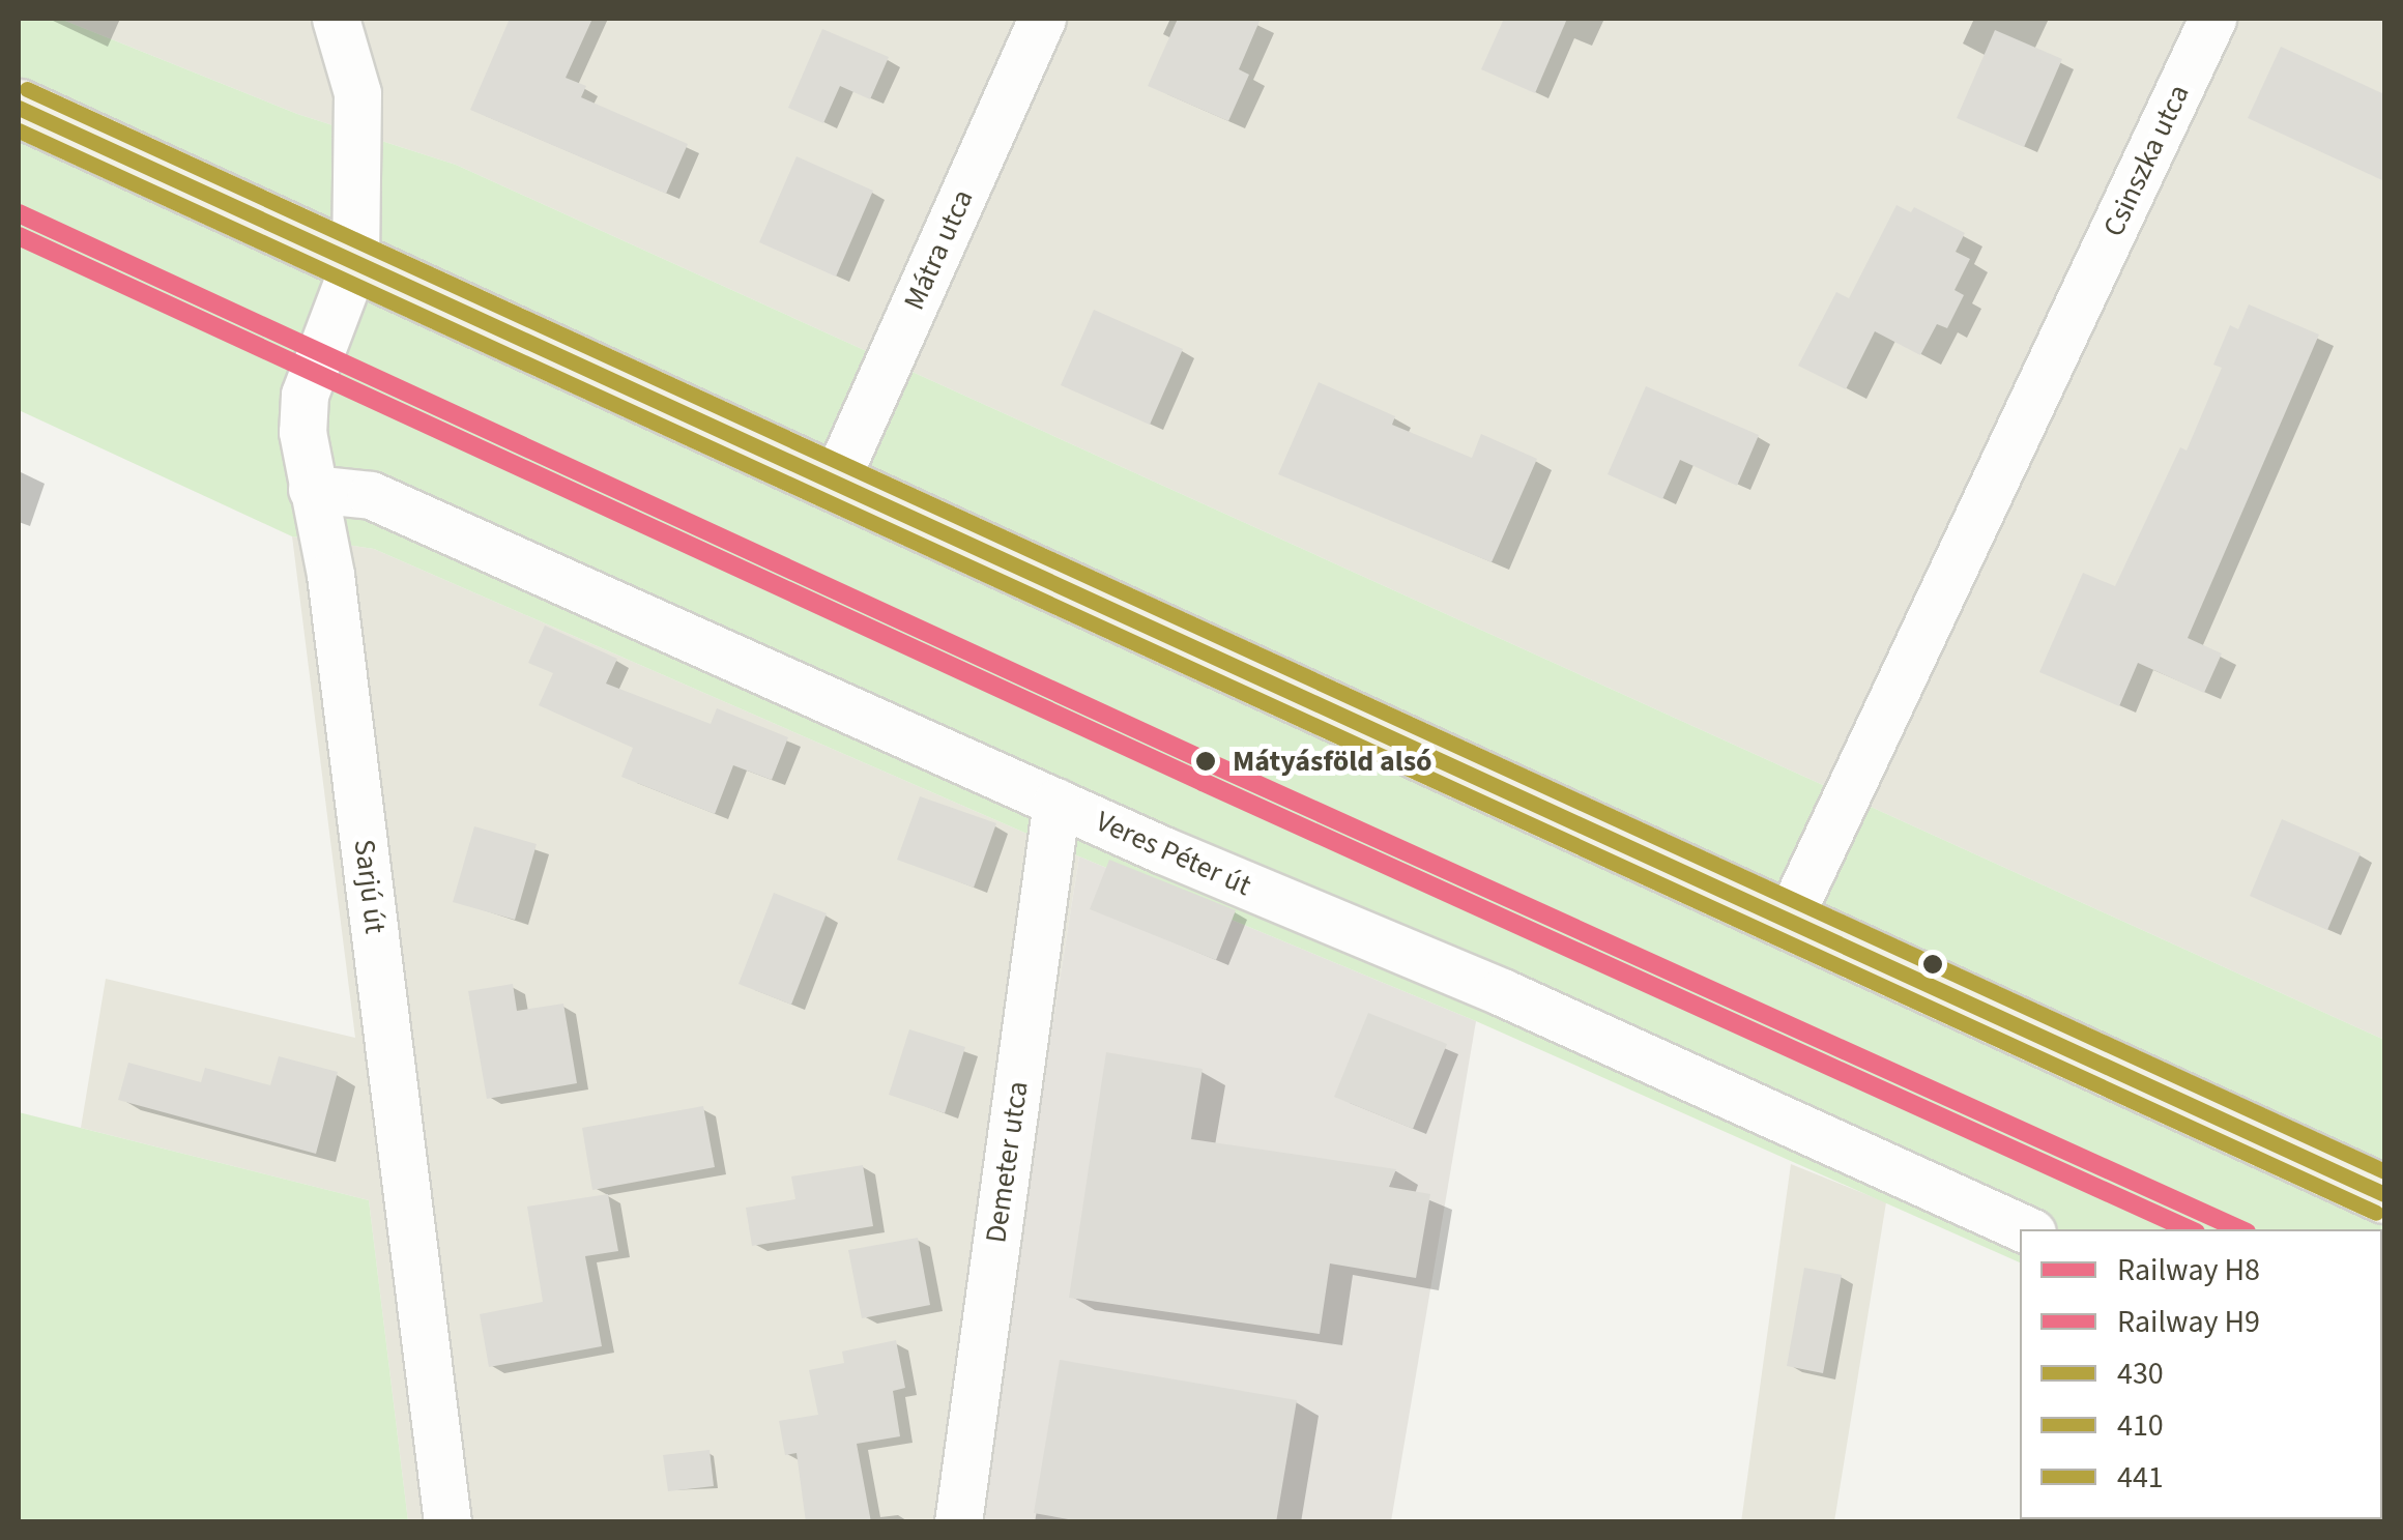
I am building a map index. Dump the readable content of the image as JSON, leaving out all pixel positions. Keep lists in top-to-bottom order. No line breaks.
{"streets":{"street":["Csinszka utca","Mátra utca","Veres Péter út","Sarjú út","Demeter utca"]},"crossings":[["Veres Péter út","Sarjú út"],["Veres Péter út","Demeter utca"]],"places":["Mátyásföld alsó"],"lines":["transit line 441","transit line 430","transit line 410","rail line H8","rail line H9"],"legend":["Railway H8","Railway H9","430","410","441"]}
